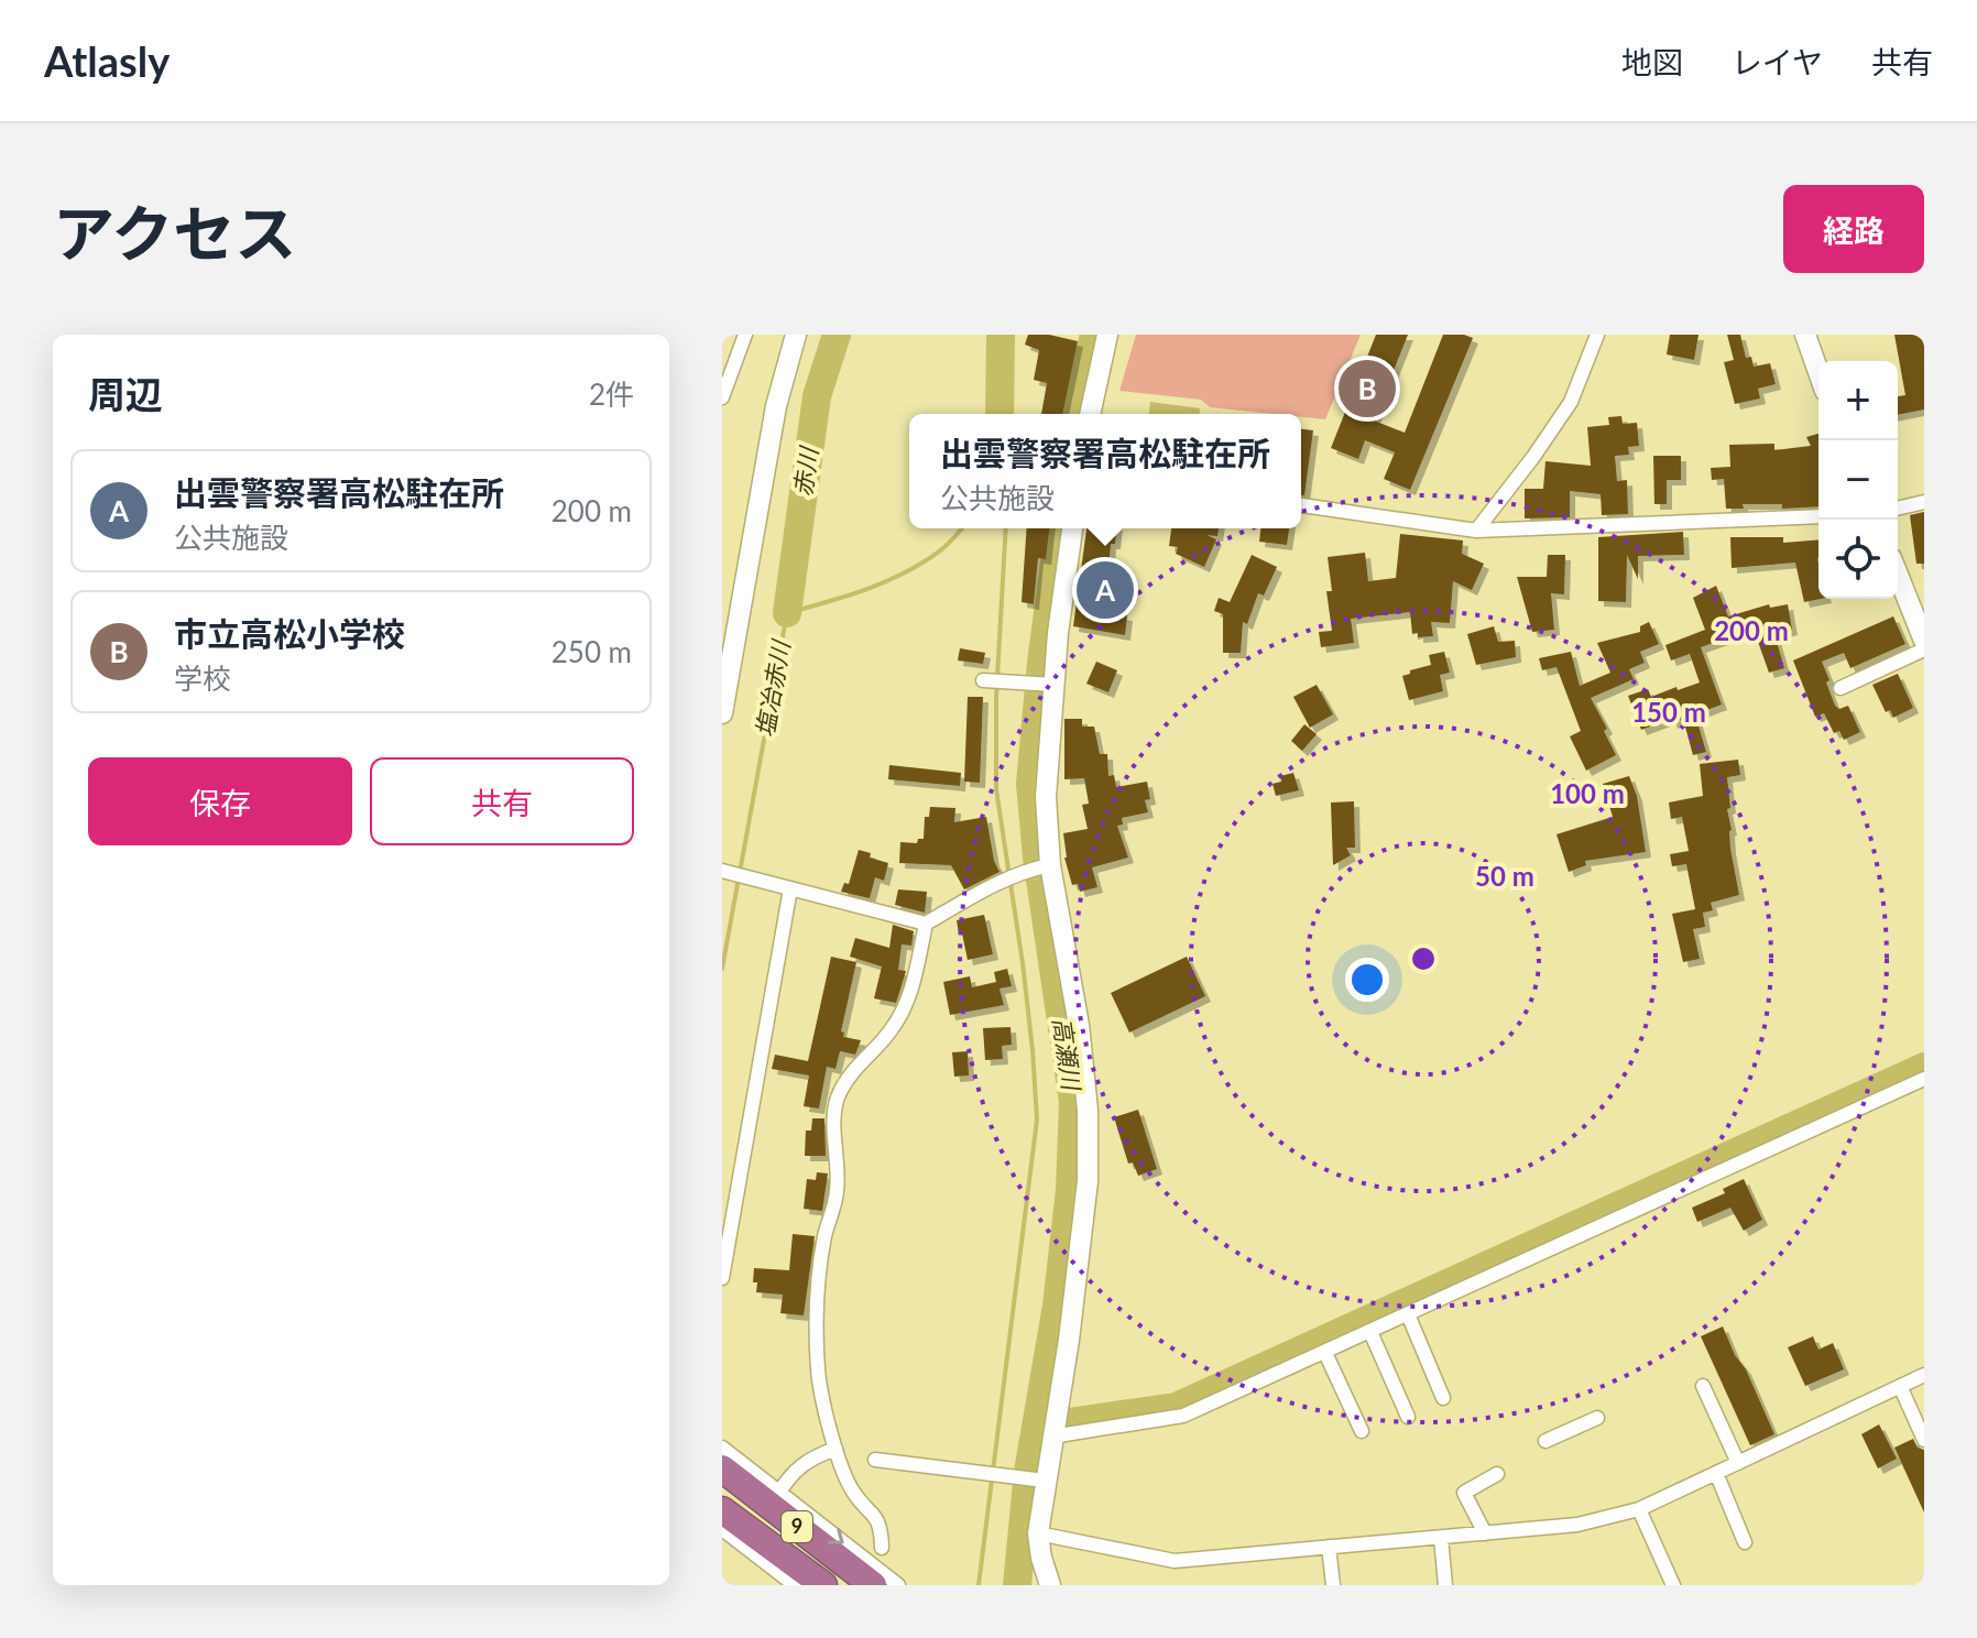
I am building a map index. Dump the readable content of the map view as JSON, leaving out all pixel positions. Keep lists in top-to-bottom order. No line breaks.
{"streets":{"highway":["9"]},"water":["赤川","塩冶赤川","高瀬川"],"page":{"header":"Atlasly","nav":["地図","レイヤ","共有"],"title":"アクセス","buttons":["経路",["保存","共有"]],"heading":["周辺","2件"],"pins":["B","A"],"map_buttons":["+","−"],"popup":["出雲警察署高松駐在所","公共施設"],"list":[{"mark":"A","name":"出雲警察署高松駐在所","note":"公共施設","value":"200 m"},{"mark":"B","name":"市立高松小学校","note":"学校","value":"250 m"}]},"rings":["200 m","150 m","100 m","50 m"]}
